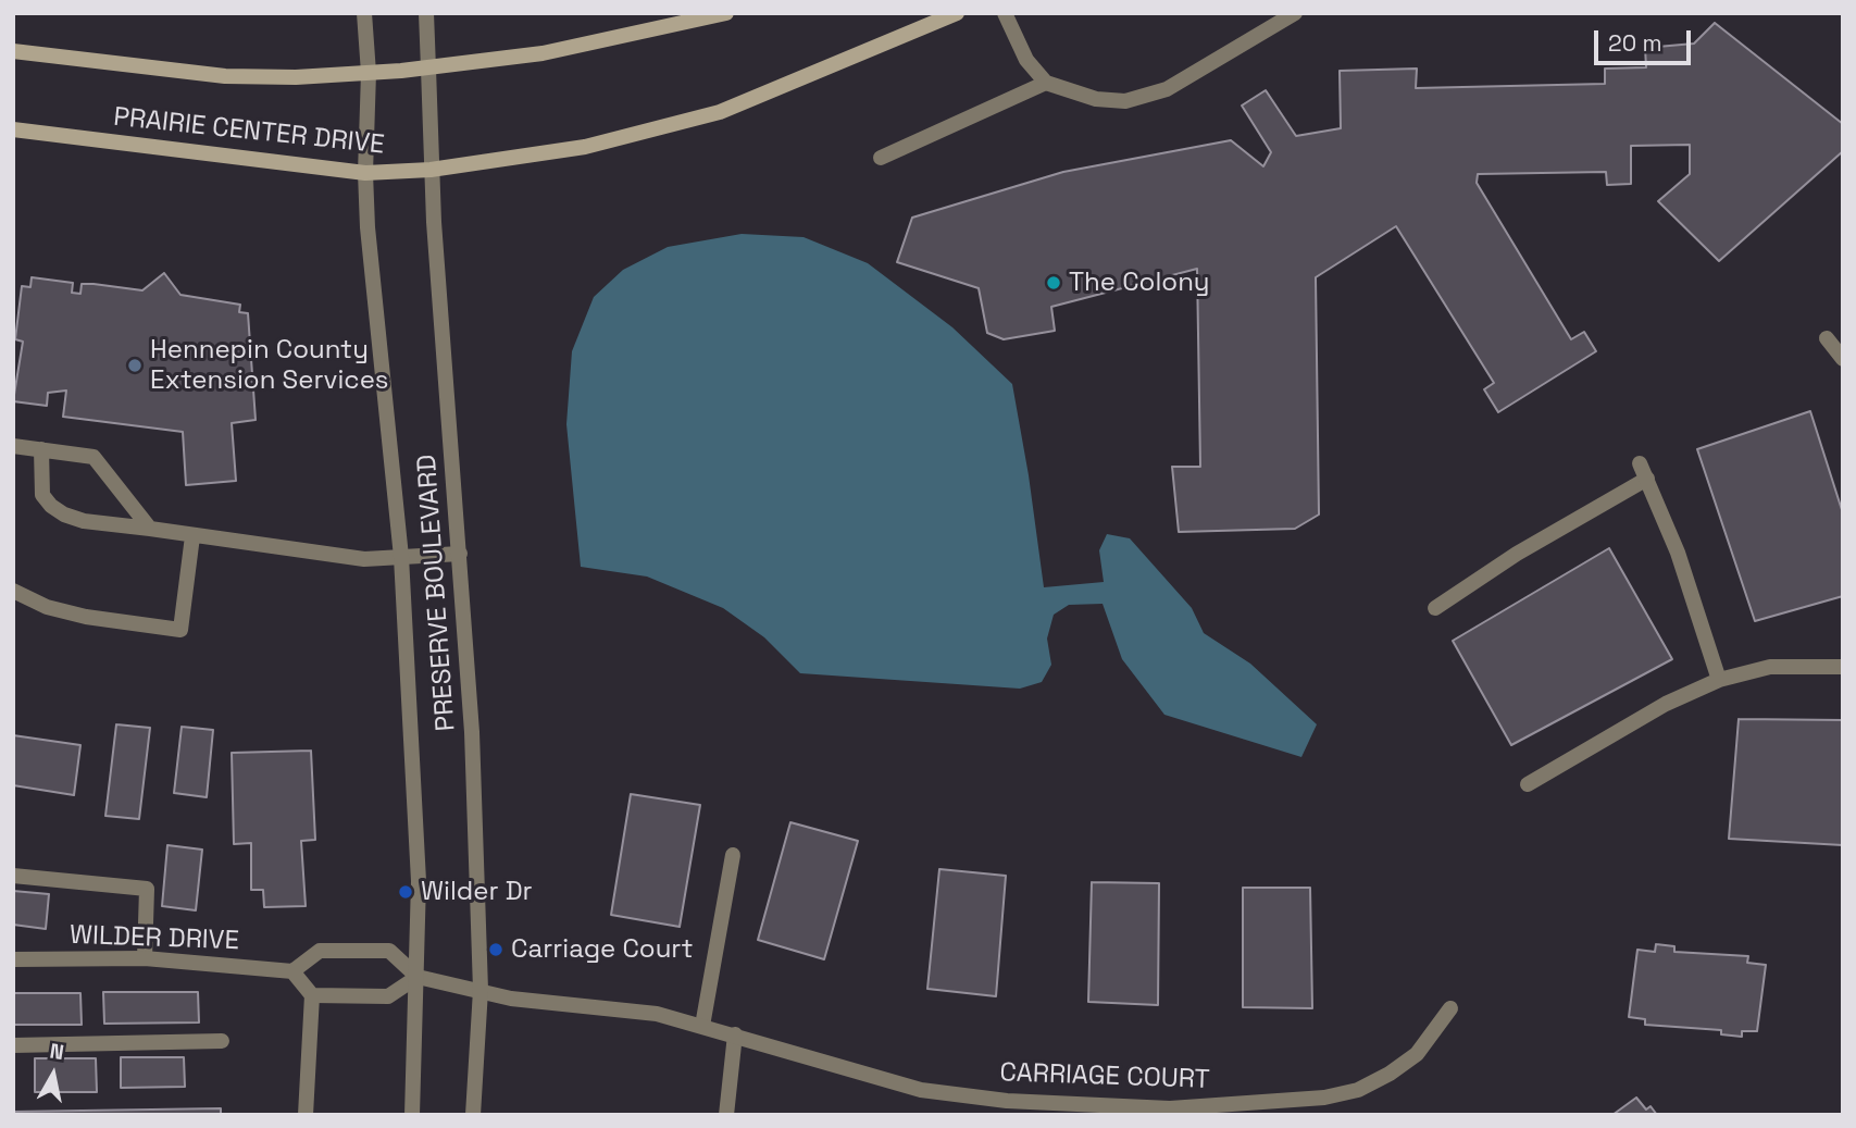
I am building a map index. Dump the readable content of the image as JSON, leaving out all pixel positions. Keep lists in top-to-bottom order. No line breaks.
{"streets":{"main road":["PRAIRIE CENTER DRIVE"],"street":["PRESERVE BOULEVARD","WILDER DRIVE","CARRIAGE COURT"]},"crossings":[["PRAIRIE CENTER DRIVE","PRESERVE BOULEVARD"],["PRESERVE BOULEVARD","CARRIAGE COURT"]],"places":["The Colony","Hennepin County Extension Services","Wilder Dr","Carriage Court"],"scale_bar":"20 m","north":"top"}
